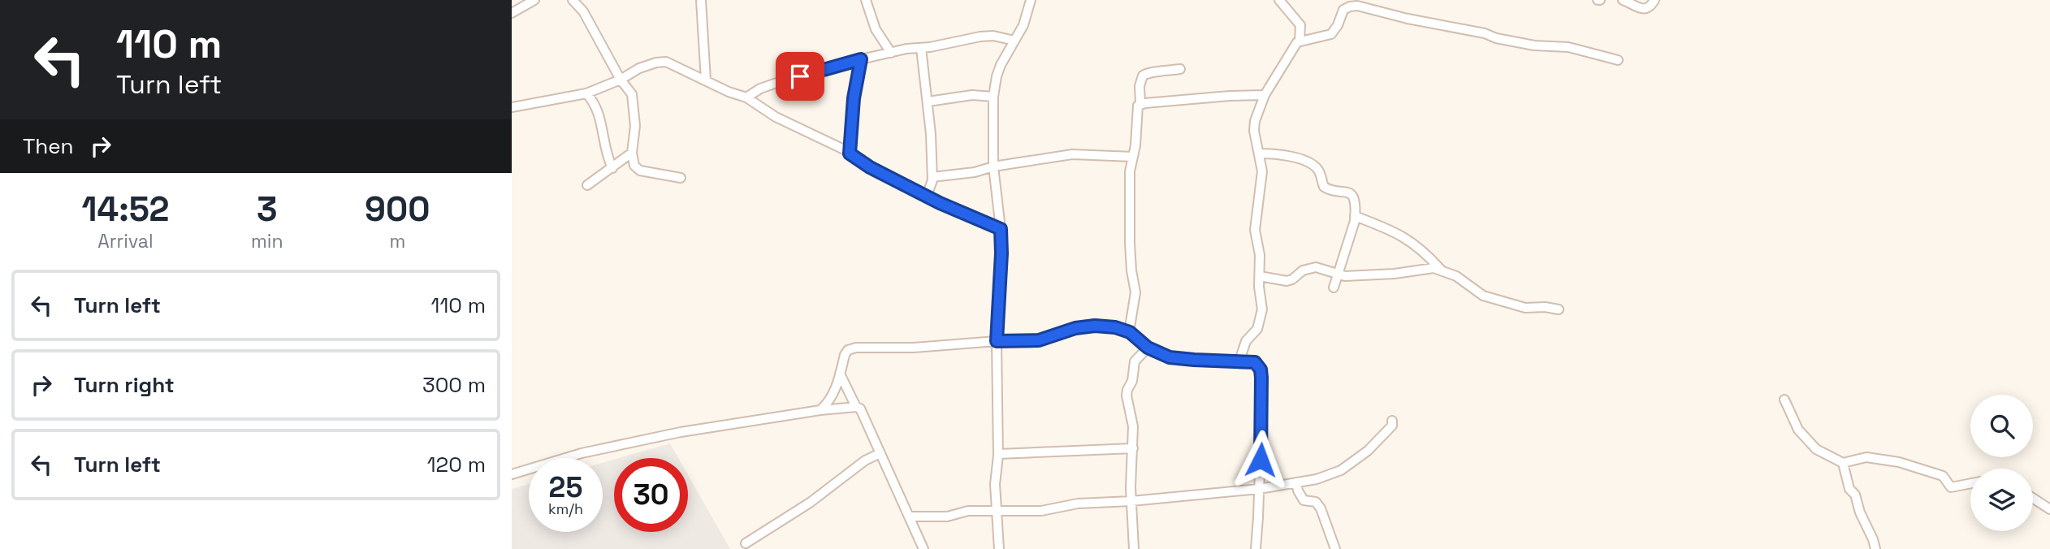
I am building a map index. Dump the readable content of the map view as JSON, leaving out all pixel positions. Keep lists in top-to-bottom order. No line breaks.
{"page":{"turn":["110 m","Turn left"],"then":"Then","eta":["14:52","Arrival","3","min","900","m"],"list":[{"name":"Turn left","value":"110 m"},{"name":"Turn right","value":"300 m"},{"name":"Turn left","value":"120 m"}],"speed":"25 km/h","limit":"30"}}
